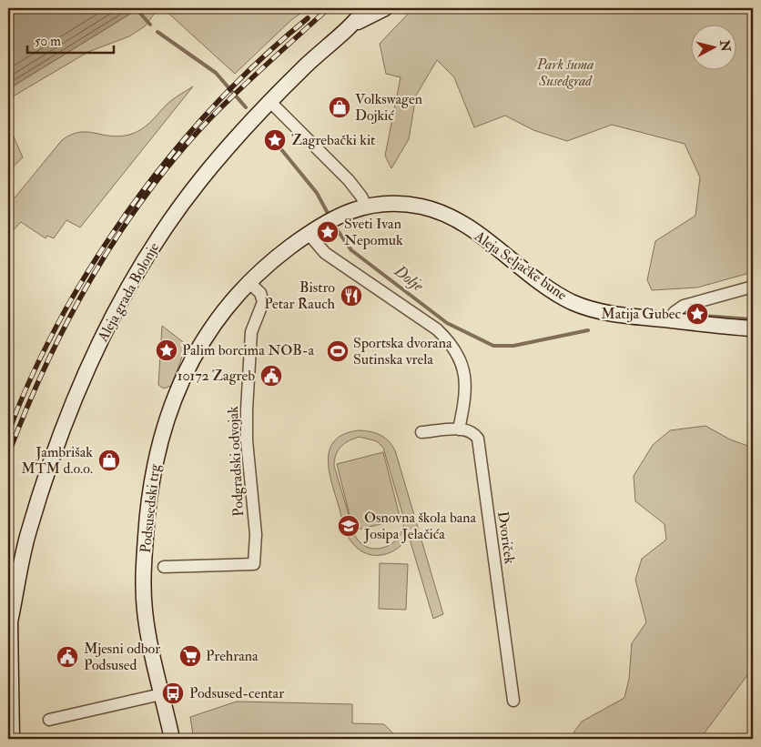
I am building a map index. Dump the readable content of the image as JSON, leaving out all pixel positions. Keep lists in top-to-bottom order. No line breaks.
{"streets":{"street":["Aleja Seljačke bune","Aleja grada Bolonje","Podgradski odvojak","Podsusedski trg","Dvoriček"]},"crossings":[["Aleja Seljačke bune","Podsusedski trg"],["Podgradski odvojak","Podsusedski trg"]],"water":["Dolje"],"parks":["Park šuma Susedgrad"],"places":{"shop":["Volkswagen Dojkić","Jambrišak MTM d.o.o."],"place":["Zagrebački kit","Sveti Ivan Nepomuk","Matija Gubec","Palim borcima NOB-a"],"restaurant":["Bistro Petar Rauch"],"sports":["Sportska dvorana Sutinska vrela"],"public building":["10172 Zagreb","Mjesni odbor Podsused"],"school or university":["Osnovna škola bana Josipa Jelačića"],"supermarket":["Prehrana"],"bus stop":["Podsused-centar"]},"scale_bar":"50 m","north":"right"}
